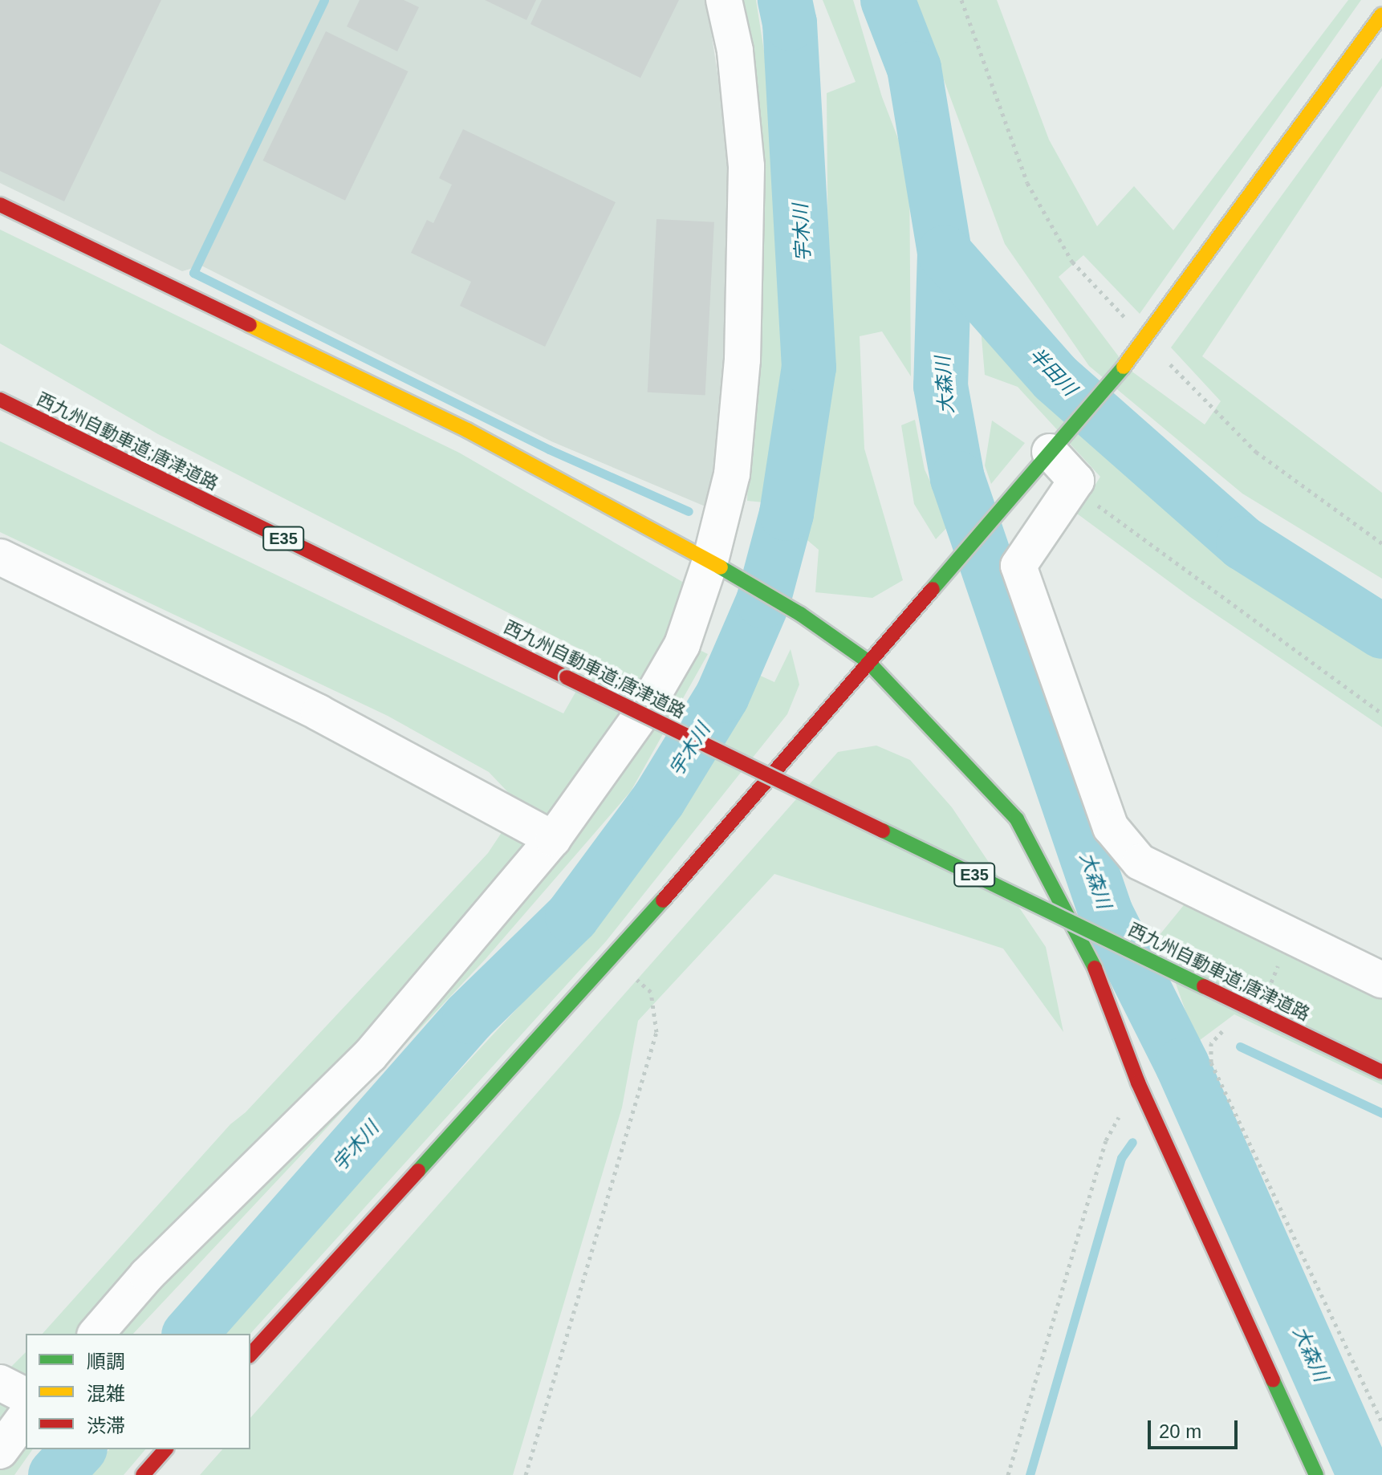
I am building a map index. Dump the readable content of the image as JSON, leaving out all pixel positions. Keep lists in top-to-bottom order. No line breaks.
{"streets":{"main road":["西九州自動車道;唐津道路","E35"]},"water":["宇木川","半田川","大森川"],"legend":["順調","混雑","渋滞"],"scale_bar":"20 m"}
